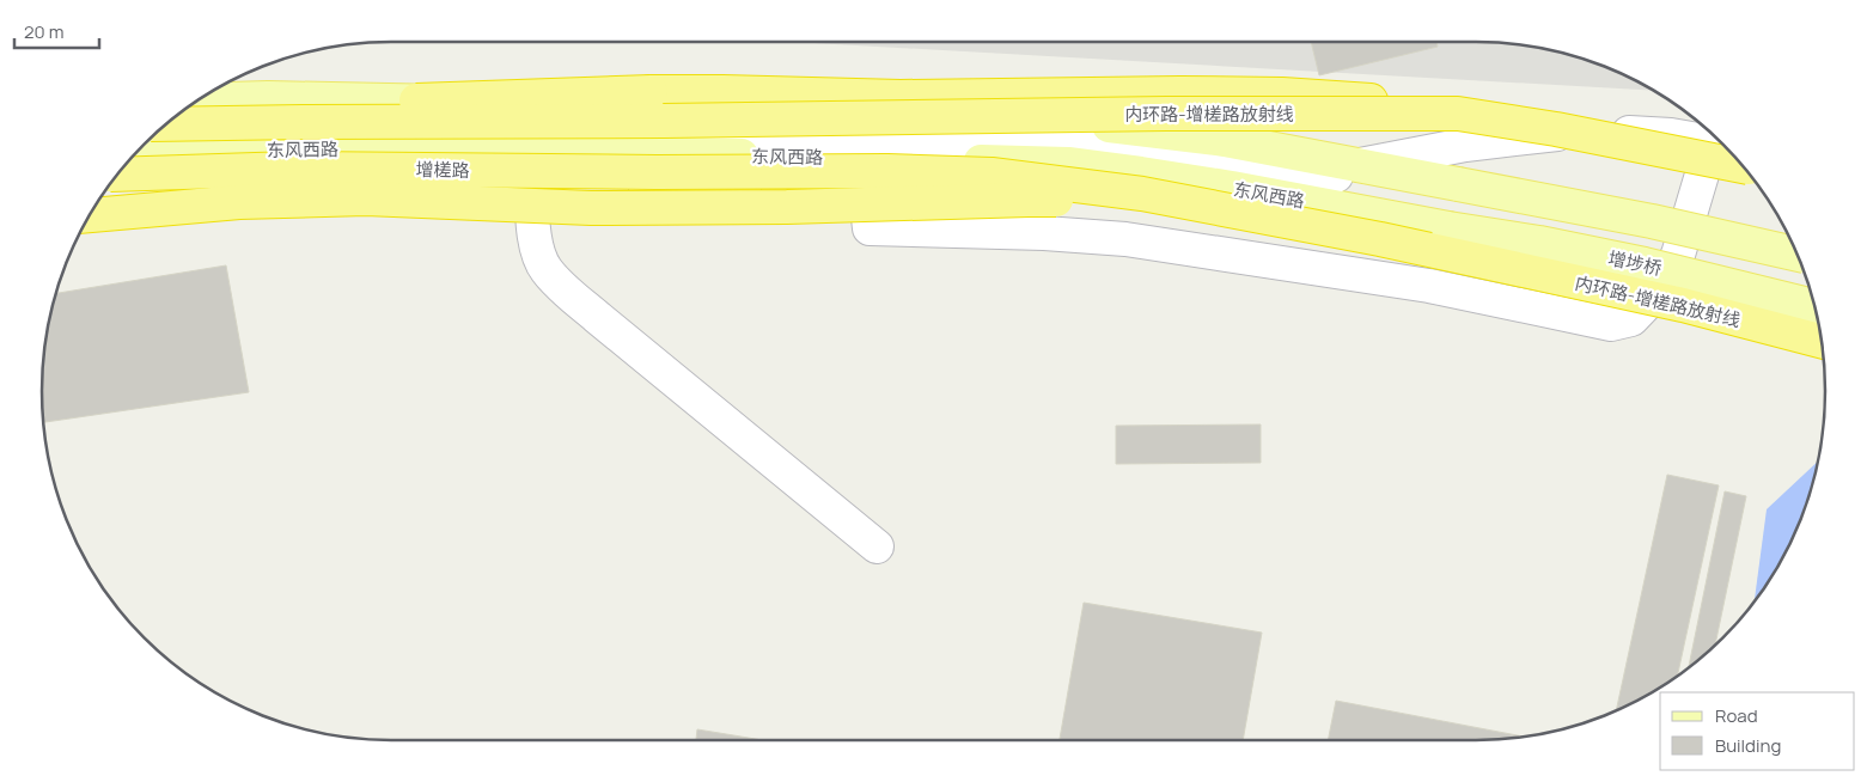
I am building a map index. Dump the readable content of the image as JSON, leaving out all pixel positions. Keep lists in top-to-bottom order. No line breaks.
{"streets":{"highway":["内环路-增槎路放射线","增槎路"],"main road":["东风西路","增埗桥"]},"crossings":[["内环路-增槎路放射线","增槎路"],["东风西路","增埗桥"]],"legend":["Road","Building"],"scale_bar":"20 m"}
